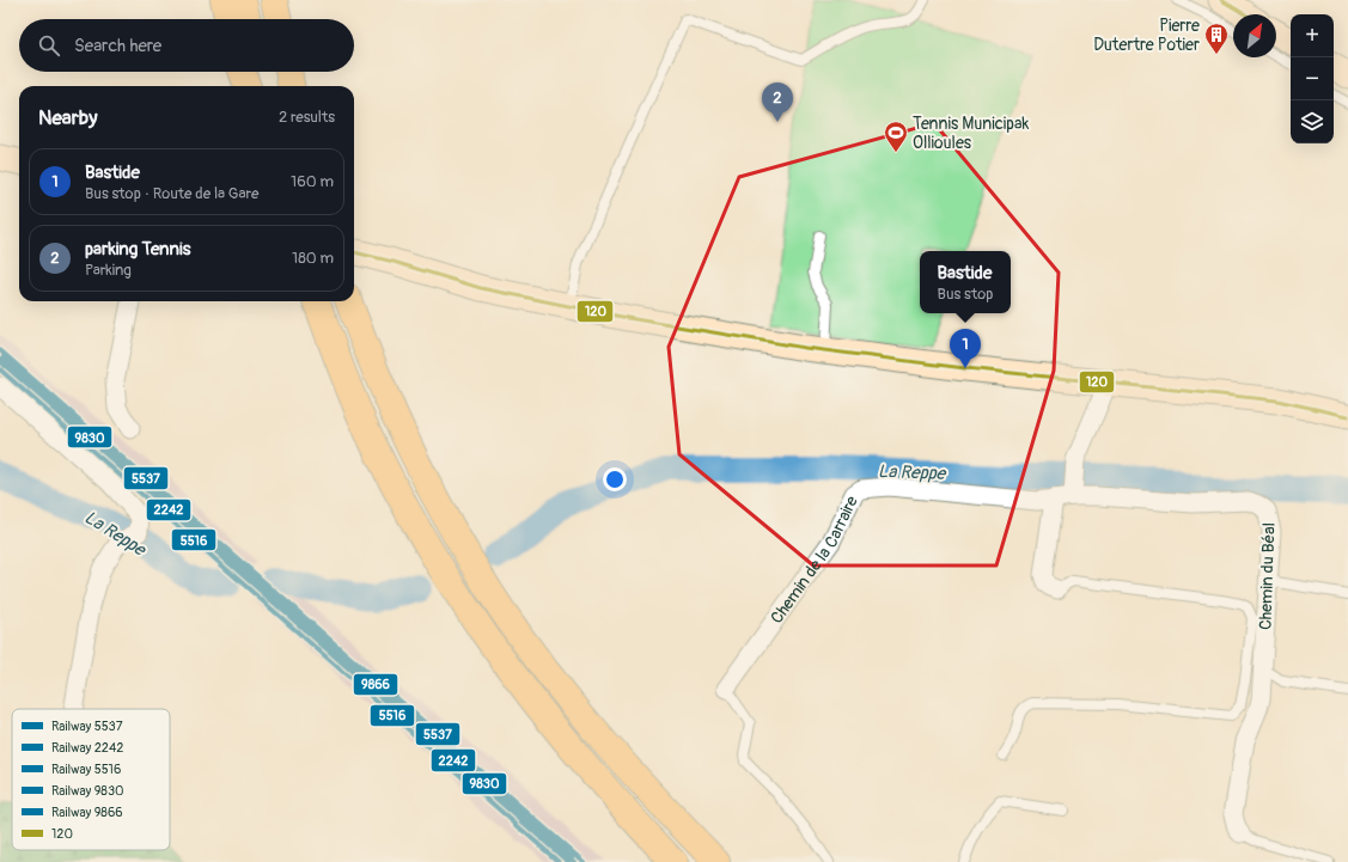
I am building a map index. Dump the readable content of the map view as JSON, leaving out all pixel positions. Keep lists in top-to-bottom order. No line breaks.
{"streets":{"street":["Chemin de la Carraire","Chemin du Béal"]},"crossings":[["Chemin de la Carraire","Chemin du Béal"]],"water":["La Reppe"],"places":{"building":["Pierre Dutertre Potier"],"sports":["Tennis Municipak Ollioules"]},"lines":["transit line 120","rail line 5537","rail line 9866","rail line 9830","rail line 2242","rail line 5516"],"legend":["Railway 5537","Railway 2242","Railway 5516","Railway 9830","Railway 9866","120"],"north":"top right","page":{"map_buttons":["+","−"],"search":"Search here","pins":["2","1"],"heading":["Nearby","2 results"],"list":[{"mark":"1","name":"Bastide","note":"Bus stop · Route de la Gare","value":"160 m"},{"mark":"2","name":"parking Tennis","note":"Parking","value":"180 m"}],"popup":["Bastide","Bus stop"]}}
